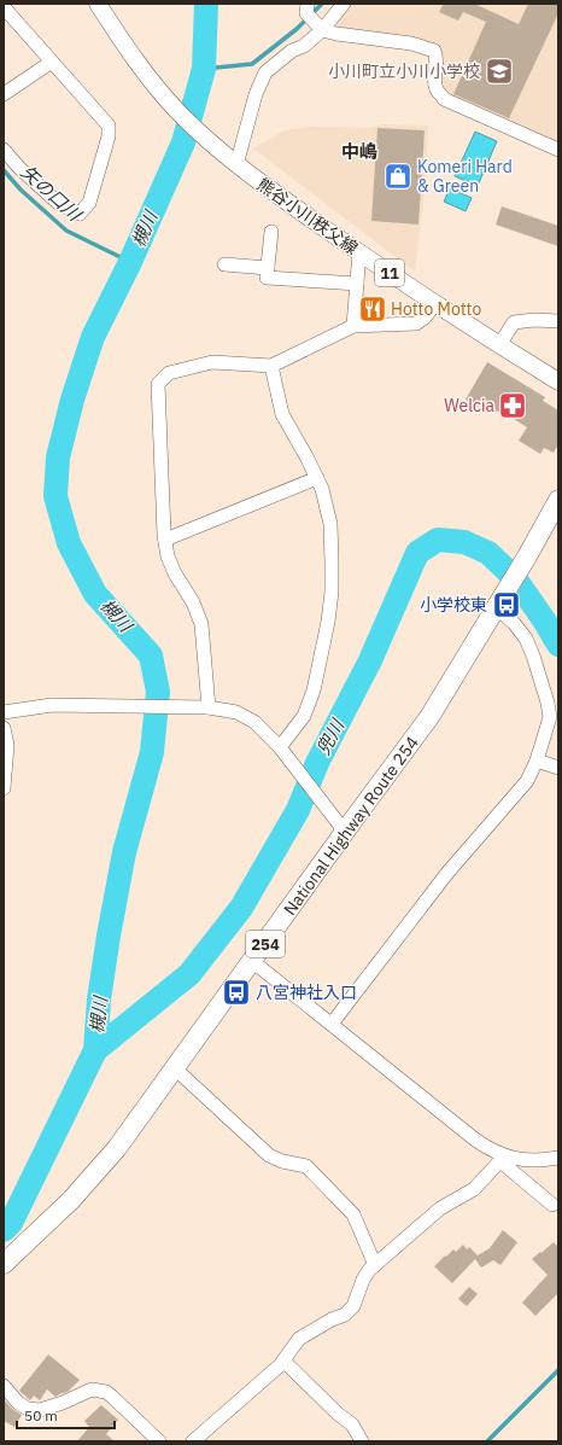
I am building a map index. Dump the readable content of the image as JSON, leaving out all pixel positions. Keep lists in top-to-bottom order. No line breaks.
{"streets":{"highway":["National Highway Route 254","254"],"main road":["熊谷小川秩父線","11"]},"districts":["中嶋"],"water":["矢の口川","槻川","兜川"],"places":{"school or university":["小川町立小川小学校"],"shop":["Komeri Hard & Green"],"restaurant":["Hotto Motto"],"pharmacy":["Welcia"],"bus stop":["小学校東","八宮神社入口"]},"scale_bar":"50 m"}
